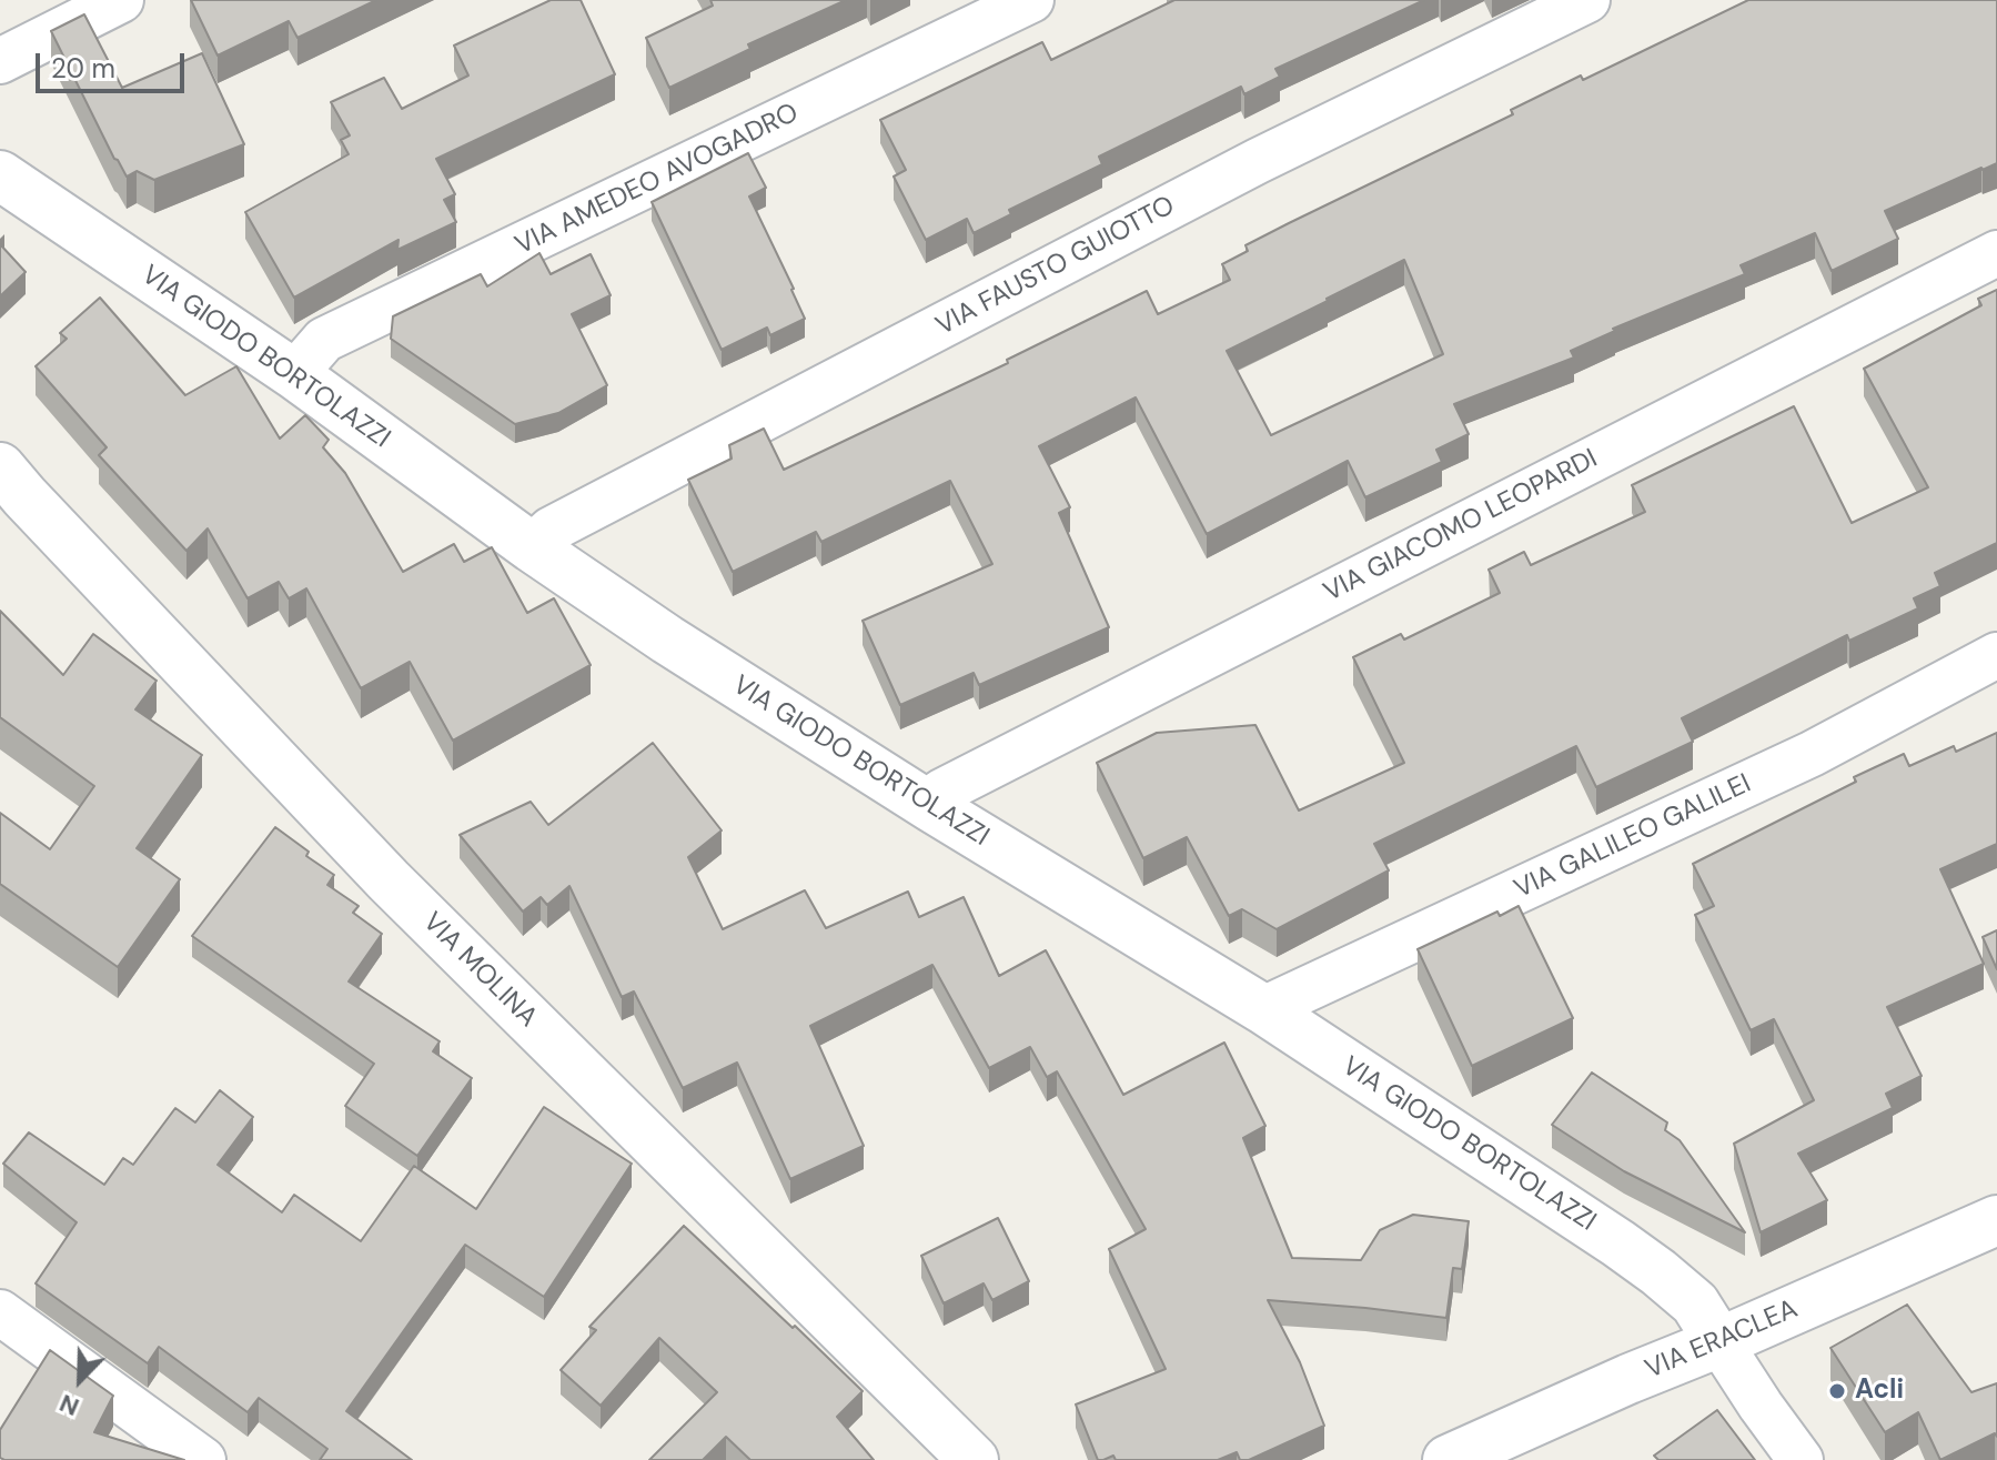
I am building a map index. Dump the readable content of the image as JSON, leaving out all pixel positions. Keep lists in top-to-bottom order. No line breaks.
{"streets":{"street":["VIA AMEDEO AVOGADRO","VIA FAUSTO GUIOTTO","VIA GIODO BORTOLAZZI","VIA GIACOMO LEOPARDI","VIA GALILEO GALILEI","VIA MOLINA","VIA ERACLEA"]},"crossings":[["VIA AMEDEO AVOGADRO","VIA GIODO BORTOLAZZI"],["VIA FAUSTO GUIOTTO","VIA GIODO BORTOLAZZI"],["VIA GIODO BORTOLAZZI","VIA GIACOMO LEOPARDI"],["VIA GIODO BORTOLAZZI","VIA GALILEO GALILEI"],["VIA GIODO BORTOLAZZI","VIA ERACLEA"]],"places":["Acli"],"scale_bar":"20 m","north":"bottom left"}
